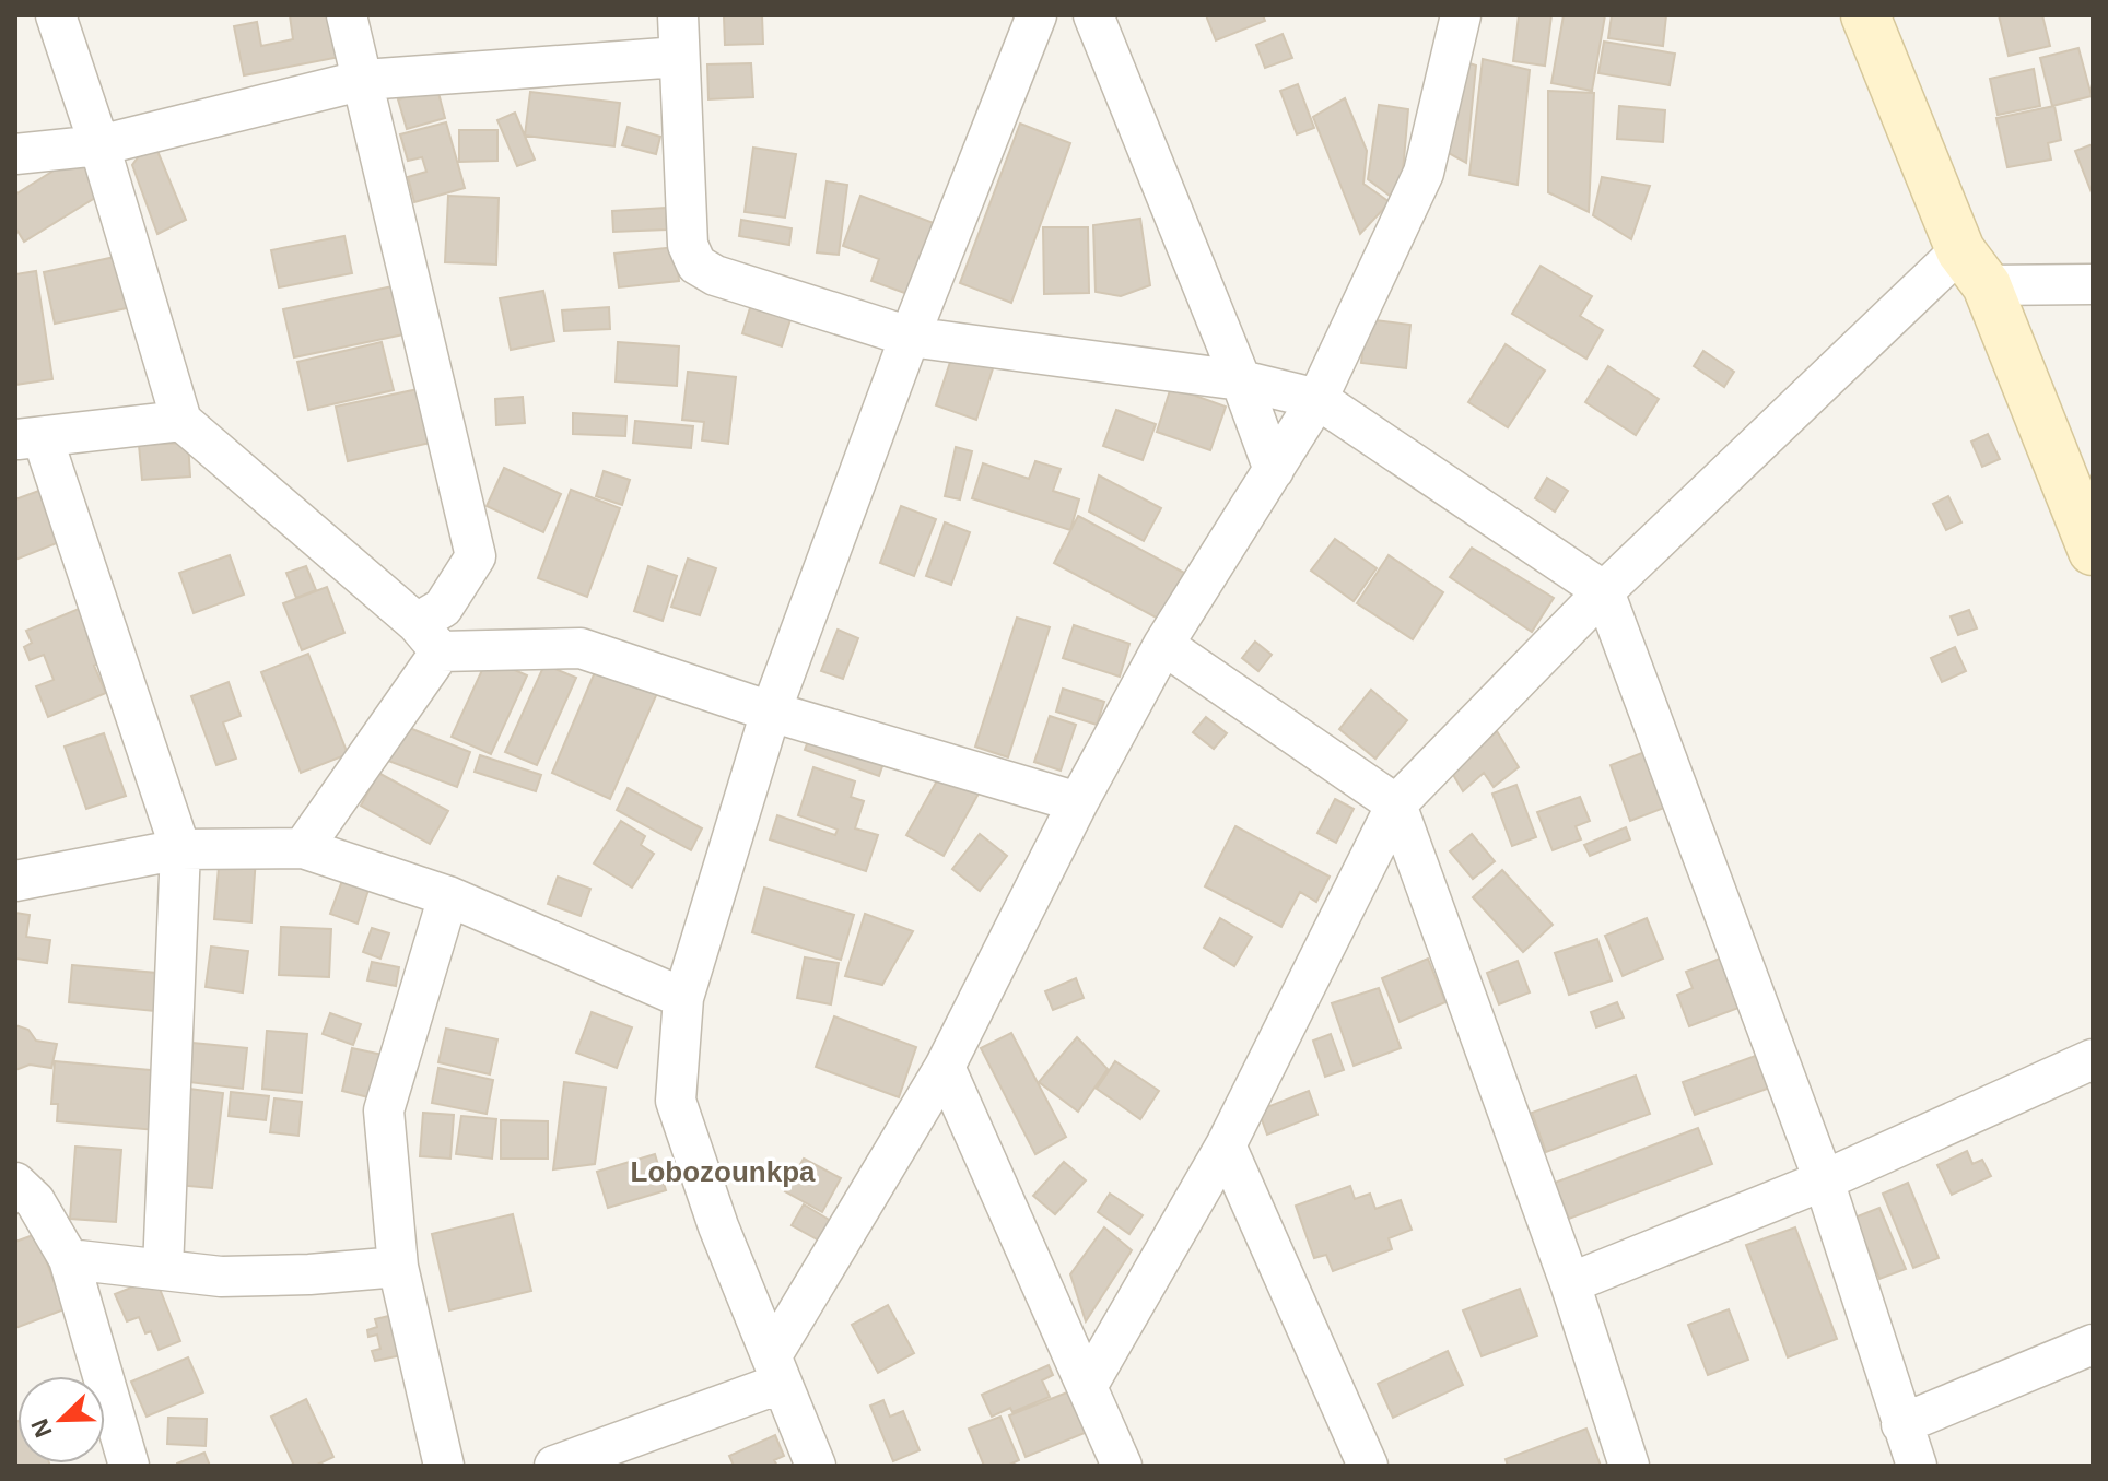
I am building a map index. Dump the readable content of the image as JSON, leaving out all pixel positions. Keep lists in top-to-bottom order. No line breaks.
{"districts":["Lobozounkpa"],"north":"bottom left"}
